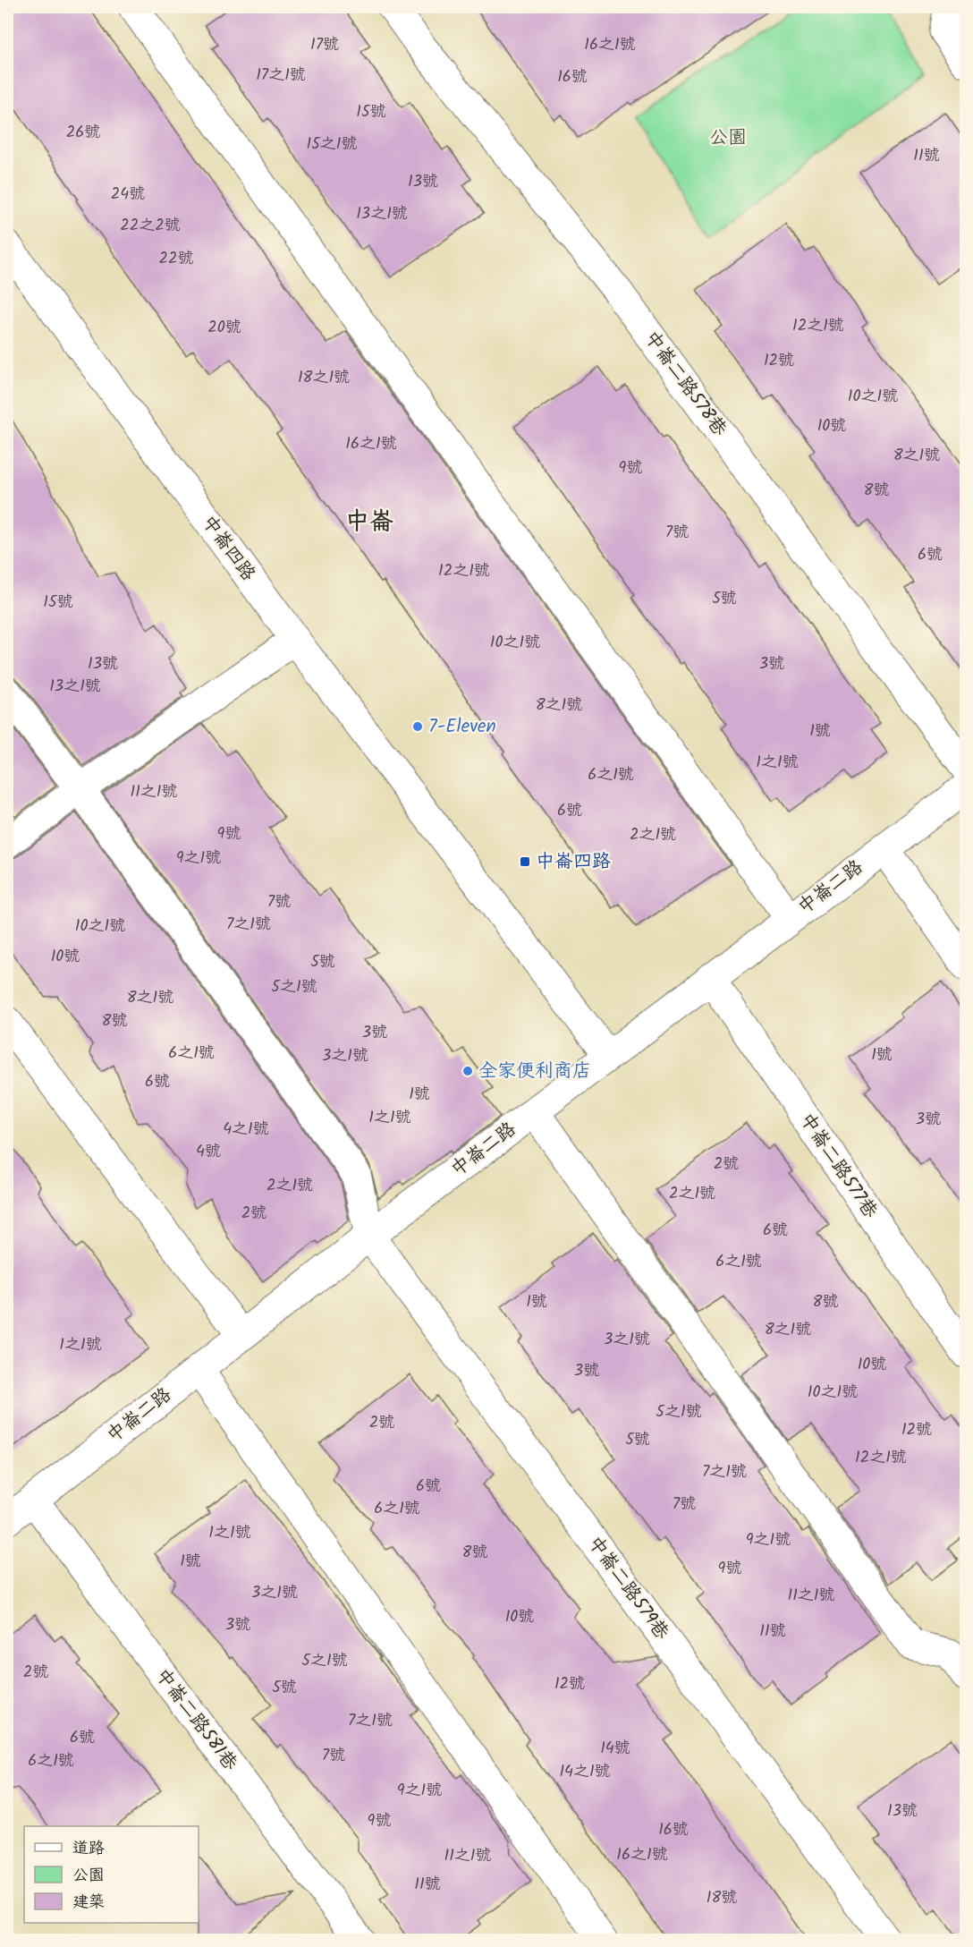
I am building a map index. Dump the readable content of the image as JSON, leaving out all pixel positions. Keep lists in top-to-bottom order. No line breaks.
{"streets":{"street":["中崙二路578巷","中崙四路","中崙二路","中崙二路577巷","中崙二路579巷","中崙二路581巷"]},"crossings":[["中崙四路","中崙二路"],["中崙二路","中崙二路577巷"],["中崙二路","中崙二路579巷"],["中崙二路","中崙二路581巷"]],"districts":["中崙"],"parks":["公園"],"places":{"other":["7-Eleven","全家便利商店"],"transit":["中崙四路"]},"house_numbers":["17號","16之1號","17之1號","16號","15號","26號","15之1號","11號","13號","24號","13之1號","22之2號","22號","12之1號","20號","12號","18之1號","10之1號","10號","16之1號","8之1號","9號","8號","7號","6號","12之1號","5號","15號","10之1號","13號","3號","13之1號","8之1號","1號","1之1號","6之1號","11之1號","6號","9號","2之1號","9之1號","7號","7之1號","10之1號","10號","5號","5之1號","8之1號","8號","3號","6之1號","1號","3之1號","6號","1號","1之1號","3號","4之1號","4號","2號","2之1號","2之1號","2號","6號","6之1號","1號","8號","8之1號","3之1號","1之1號","10號","3號","10之1號","5之1號","2號","12號","5號","12之1號","7之1號","6號","7號","6之1號","1之1號","9之1號","8號","1號","9號","3之1號","11之1號","10號","3號","11號","5之1號","2號","12號","5號","7之1號","6號","14號","7號","6之1號","14之1號","9之1號","13號","9號","16號","16之1號","11之1號","11號","18號"],"legend":["道路","公園","建築"]}
